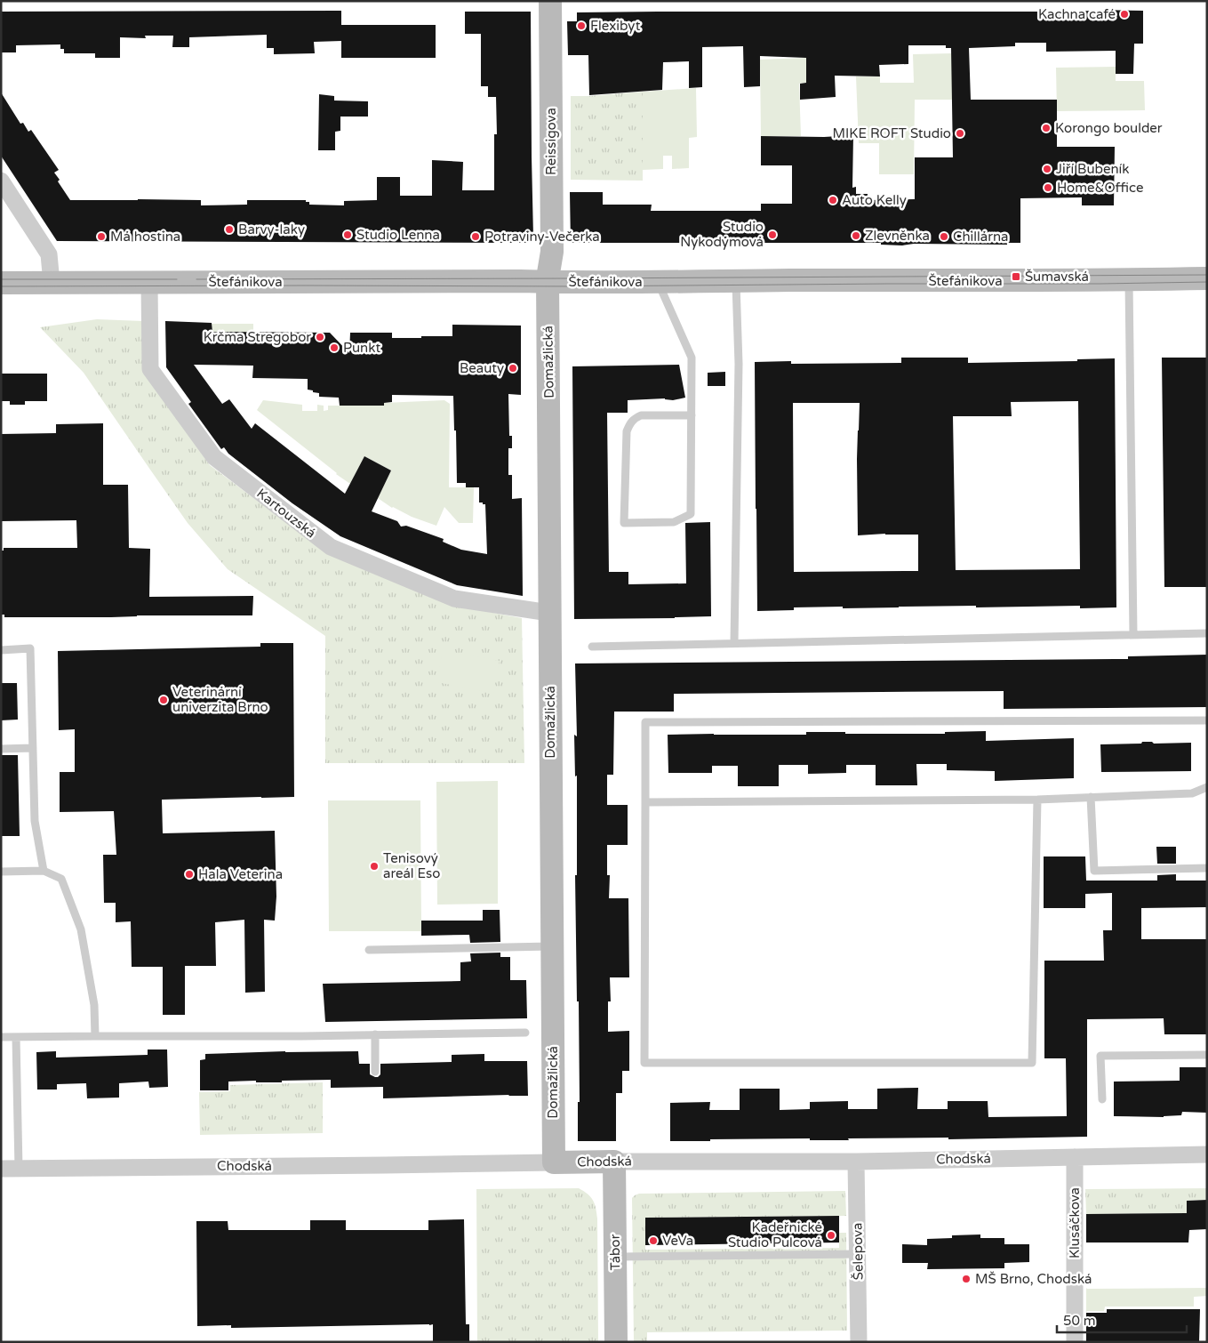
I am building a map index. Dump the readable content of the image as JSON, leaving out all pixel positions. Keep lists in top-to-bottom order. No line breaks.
{"streets":{"street":["Reissigova","Štefánikova","Domažlická","Kartouzská","Chodská","Klusáčkova","Šelepova","Tábor"]},"crossings":[["Reissigova","Štefánikova"],["Reissigova","Domažlická"],["Štefánikova","Domažlická"],["Štefánikova","Kartouzská"],["Domažlická","Kartouzská"],["Domažlická","Chodská"],["Chodská","Klusáčkova"],["Chodská","Šelepova"],["Chodská","Tábor"]],"places":{"other":["Kachna café","Flexibyt","Korongo boulder","MIKE ROFT Studio","Jiří Bubeník","Home&Office","Auto Kelly","Barvy-laky","Studio Lenna","Studio Nykodýmová","Zlevněnka","Má hostina","Potraviny-Večerka","Chillárna","Krčma Stregobor","Punkt","Beauty","Veterinární univerzita Brno","Tenisový areál Eso","Hala Veterina","Kadeřnické Studio Pulcová","VeVa","MŠ Brno, Chodská"],"transit":["Šumavská"]},"scale_bar":"50 m"}
